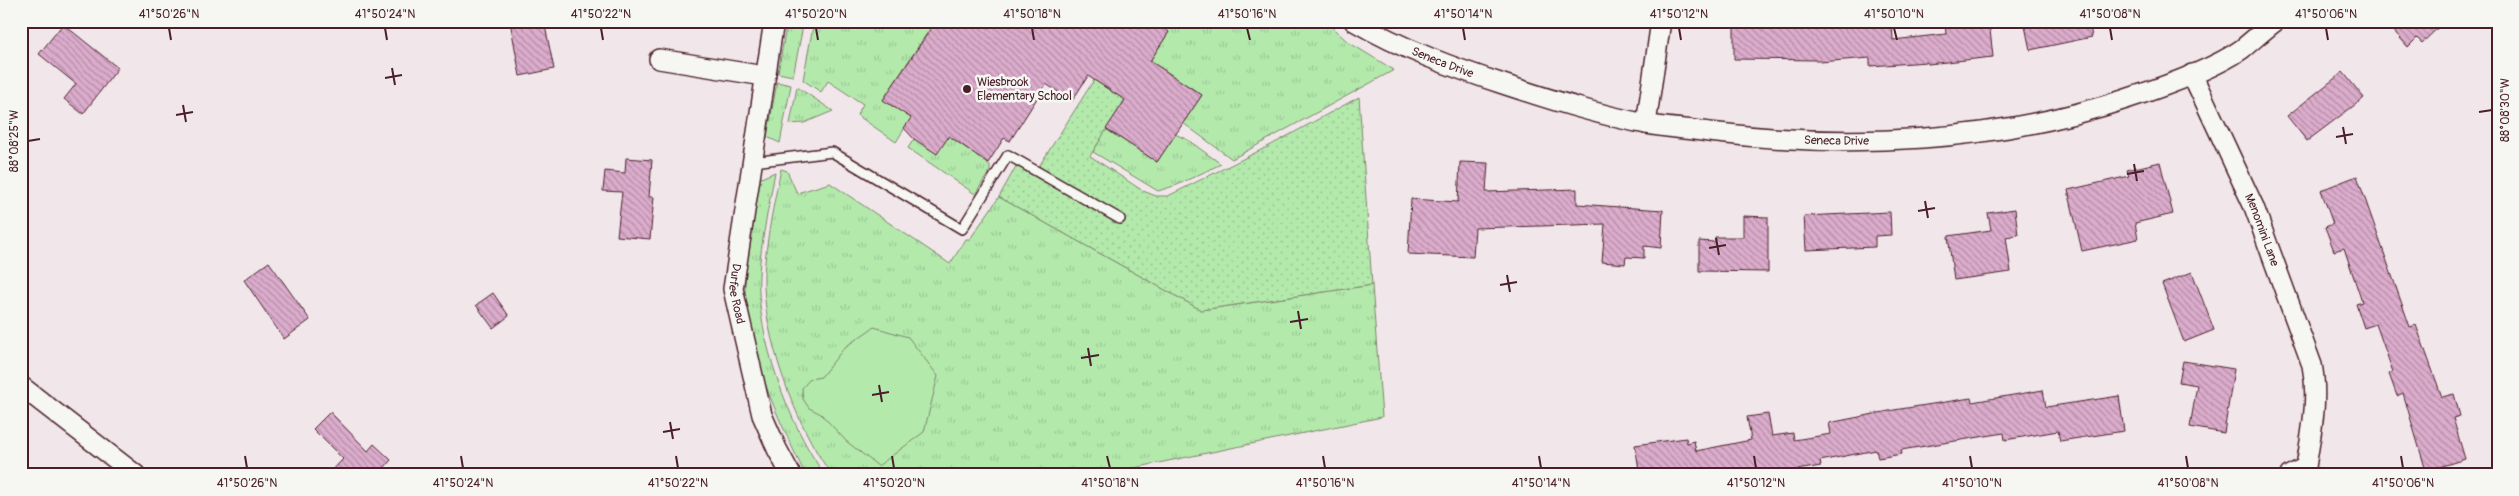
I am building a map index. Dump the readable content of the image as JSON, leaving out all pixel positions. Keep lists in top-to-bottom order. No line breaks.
{"streets":{"street":["Seneca Drive","Menomini Lane","Durfee Road"]},"crossings":[["Seneca Drive","Menomini Lane"]],"places":["Wiesbrook Elementary School"],"coordinates":["41°50'26\"N","41°50'24\"N","41°50'22\"N","41°50'20\"N","41°50'18\"N","41°50'16\"N","41°50'14\"N","41°50'12\"N","41°50'10\"N","41°50'08\"N","41°50'06\"N","88°08'30\"W","88°08'25\"W"]}
